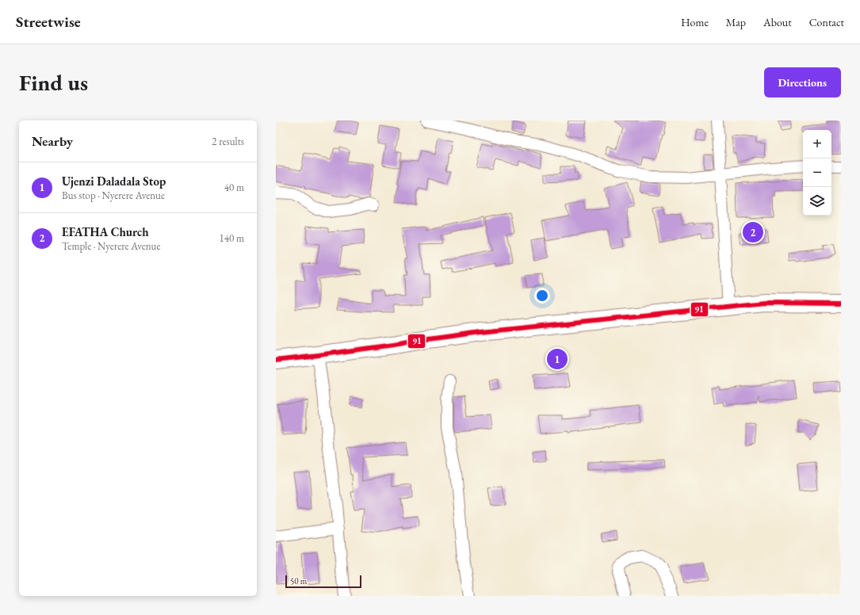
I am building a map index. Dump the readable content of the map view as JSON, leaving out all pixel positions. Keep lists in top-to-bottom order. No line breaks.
{"lines":["transit line 91"],"scale_bar":"50 m","page":{"header":"Streetwise","nav":["Home","Map","About","Contact"],"buttons":"Directions","title":"Find us","heading":["Nearby","2 results"],"map_buttons":["+","−"],"list":[{"mark":"1","name":"Ujenzi Daladala Stop","note":"Bus stop · Nyerere Avenue","value":"40 m"},{"mark":"2","name":"EFATHA Church","note":"Temple · Nyerere Avenue","value":"140 m"}],"pins":["2","1"],"scale":"50 m"}}
